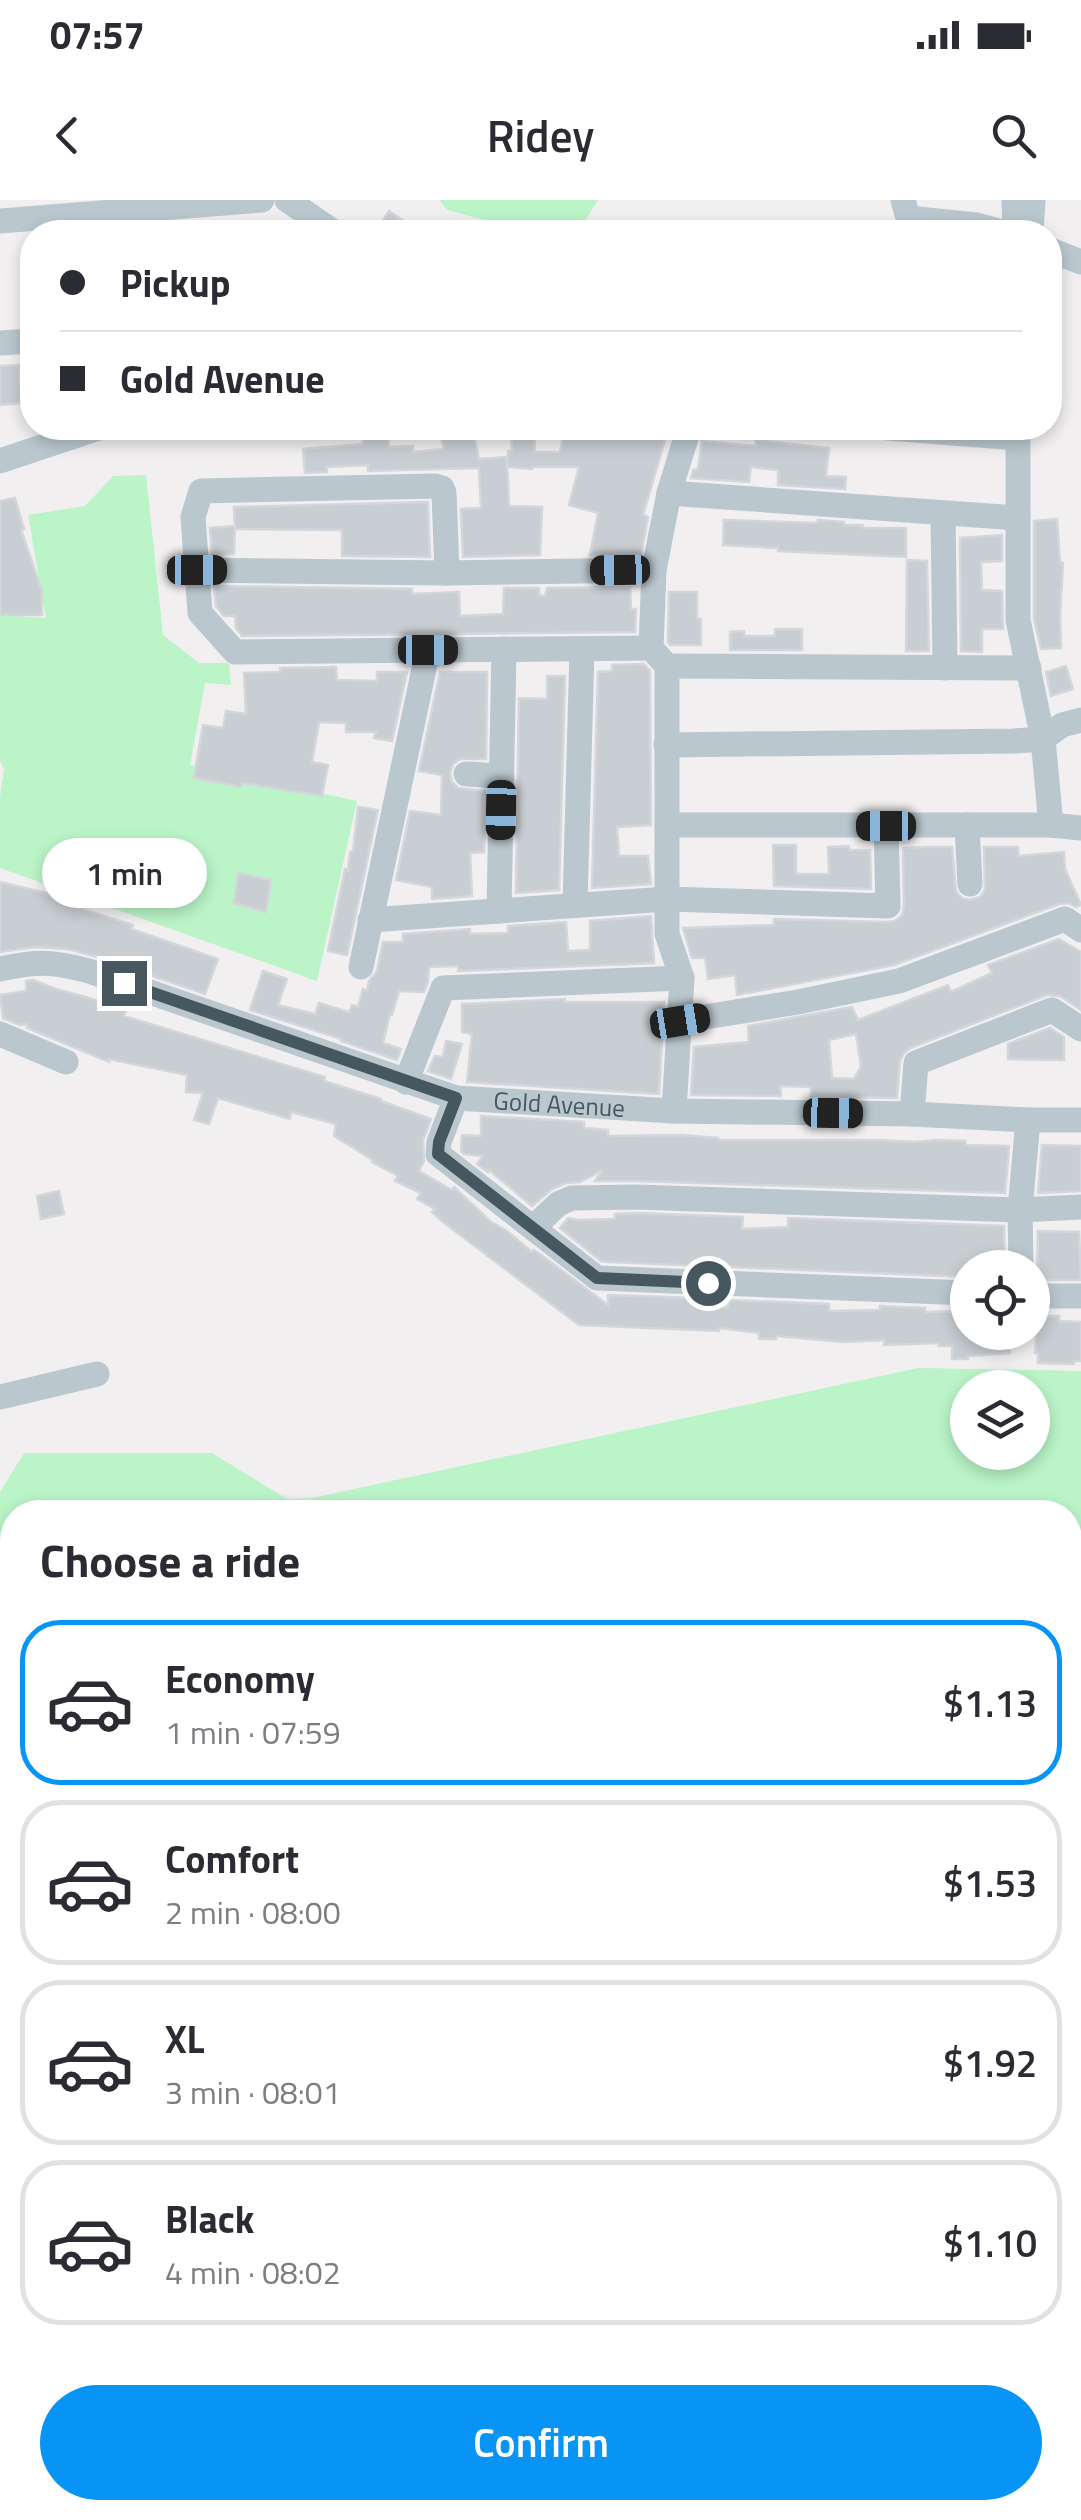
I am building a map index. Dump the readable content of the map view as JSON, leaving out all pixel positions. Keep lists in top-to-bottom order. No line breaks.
{"streets":{"street":["Gold Avenue"]},"page":{"status":"07:57","header":"Ridey","banner":["Pickup","Gold Avenue"],"bubble":"1 min","heading":"Choose a ride","list":[{"name":"Economy","note":"1 min · 07:59","value":"$1.13"},{"name":"Comfort","note":"2 min · 08:00","value":"$1.53"},{"name":"XL","note":"3 min · 08:01","value":"$1.92"},{"name":"Black","note":"4 min · 08:02","value":"$1.10"}],"buttons":"Confirm"}}
